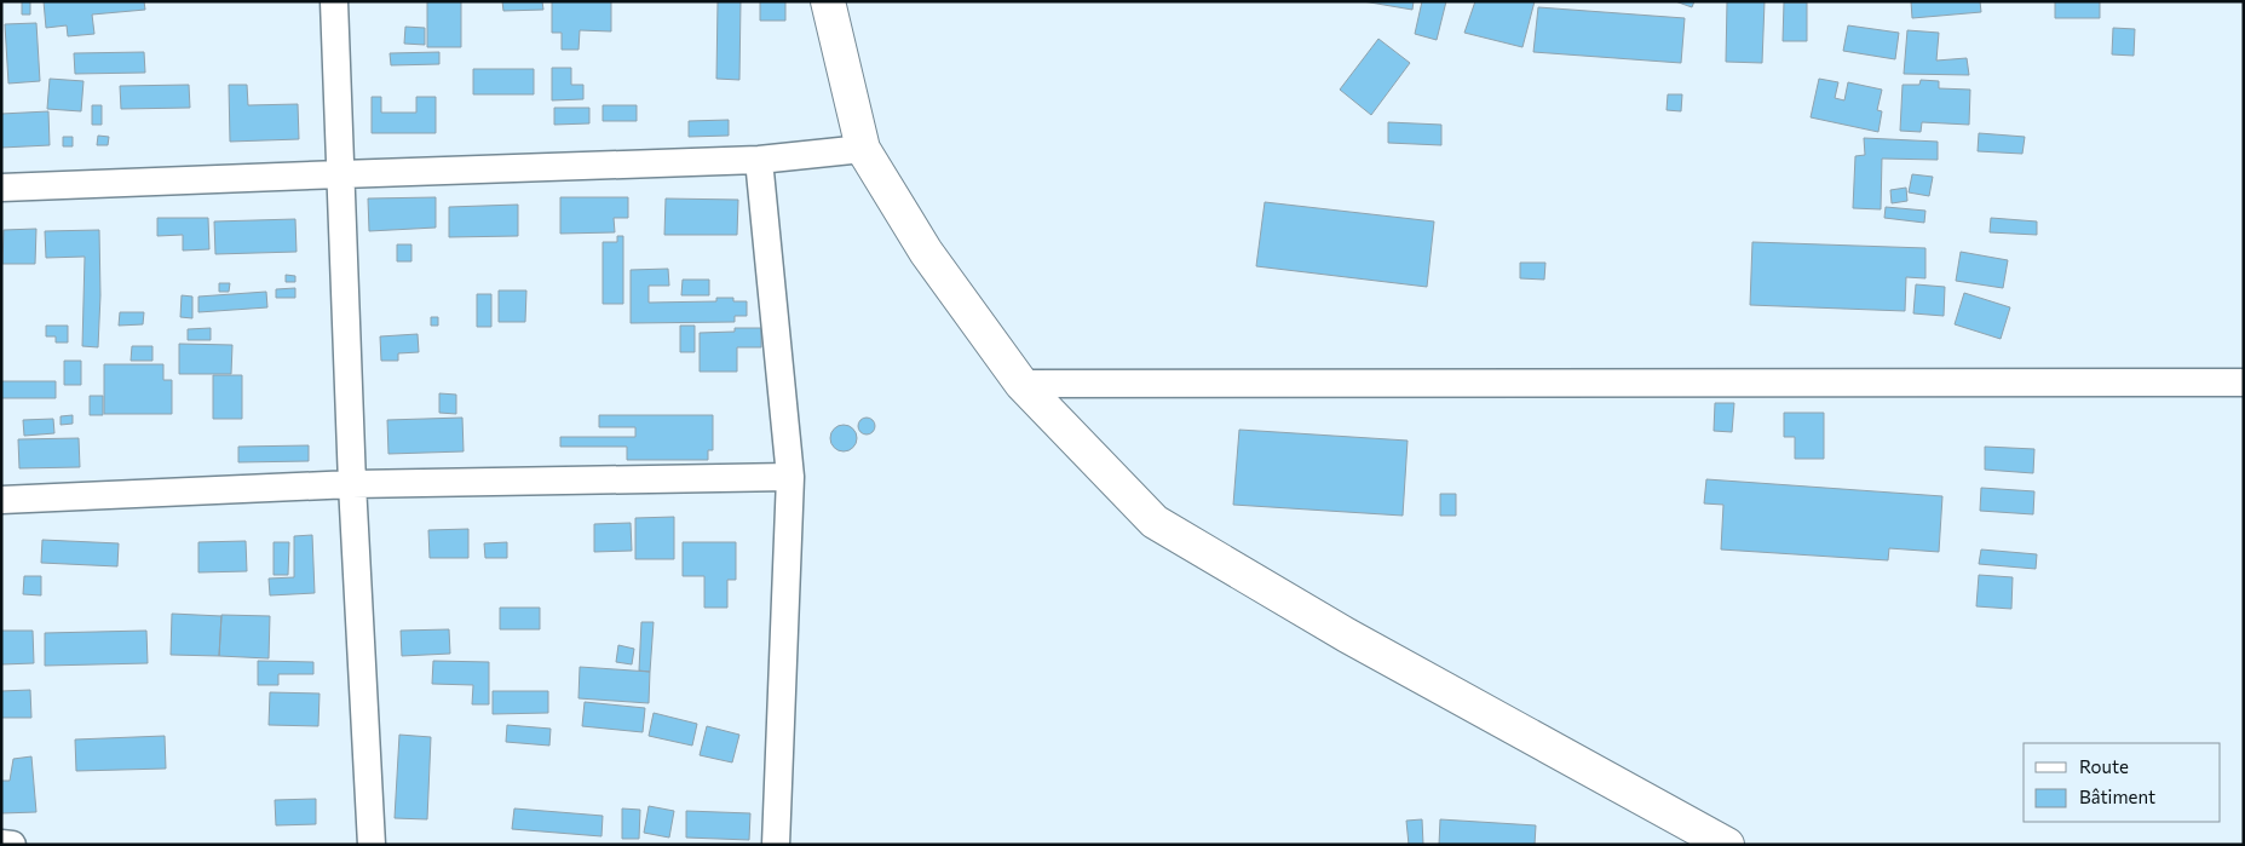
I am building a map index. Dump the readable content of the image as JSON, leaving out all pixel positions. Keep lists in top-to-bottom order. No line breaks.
{"legend":["Route","Bâtiment"]}
